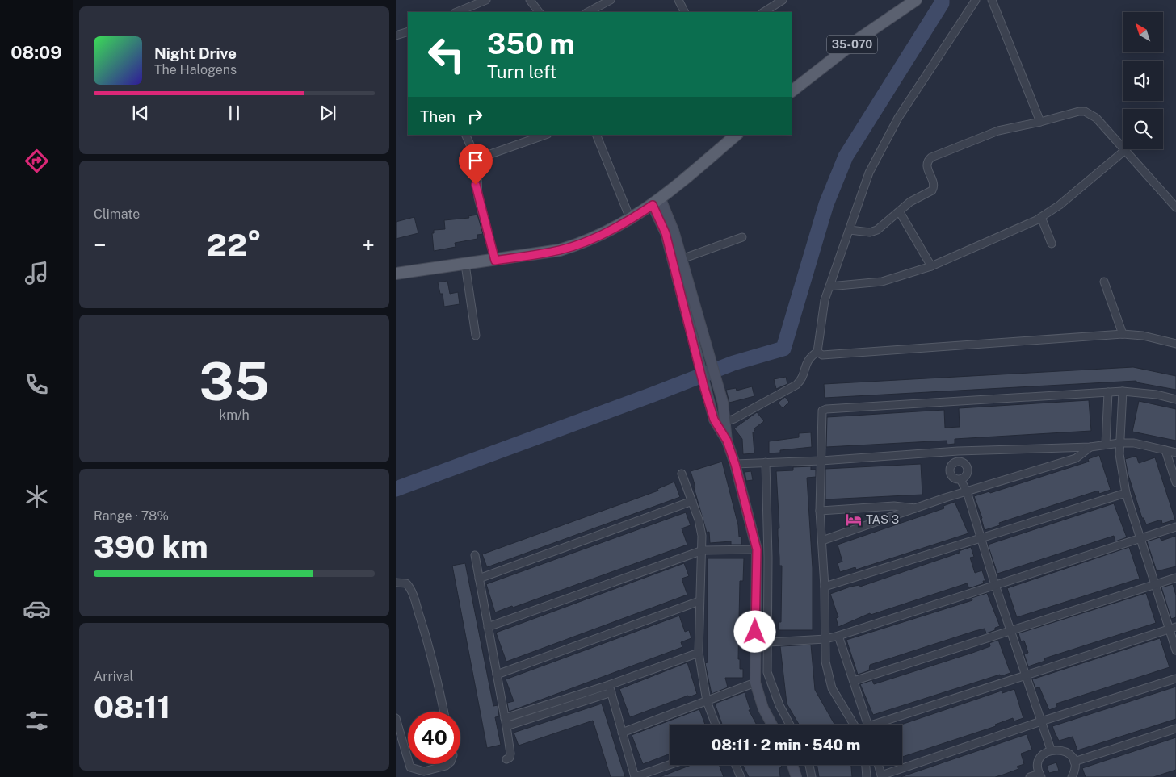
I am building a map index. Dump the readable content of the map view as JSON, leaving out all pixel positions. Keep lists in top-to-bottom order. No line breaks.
{"streets":{"main road":["35-070"]},"places":{"hotel":["TAS 3"]},"north":"top left","page":{"tabs":"08:09","turn":["350 m","Turn left"],"song":["Night Drive","The Halogens"],"then":"Then","tile":["Climate",["35","km/h"],["Range · 78%","390 km"],["Arrival","08:11"]],"heat":["−","22°","+"],"limit":"40","trip":"08:11 · 2 min · 540 m"}}
